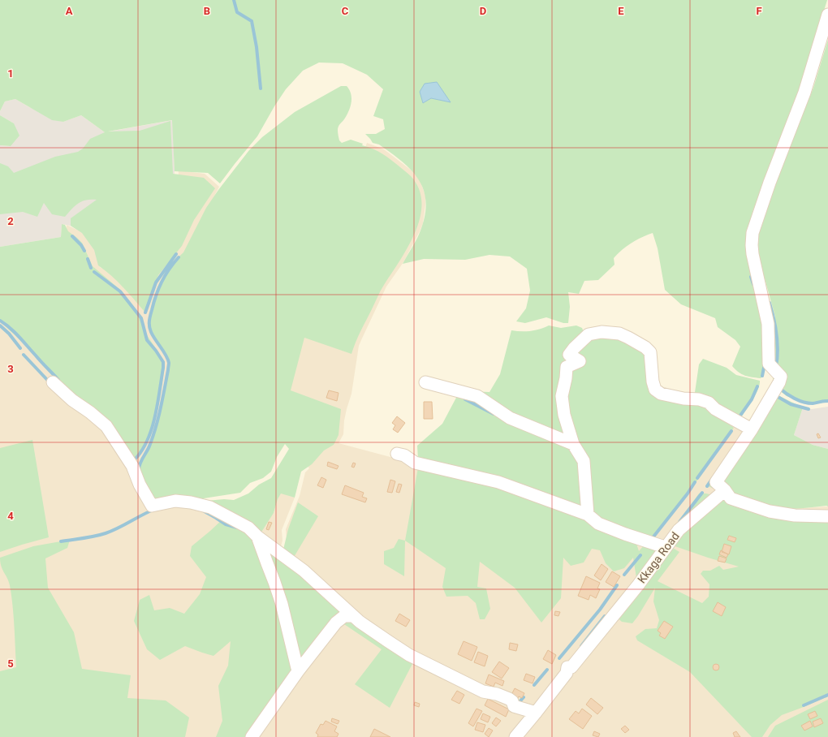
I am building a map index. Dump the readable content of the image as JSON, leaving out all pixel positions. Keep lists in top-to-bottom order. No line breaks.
{"streets":{"street":["Kkaga Road"]},"grid":{"columns":["A","B","C","D","E","F"],"rows":["1","2","3","4","5"]}}
